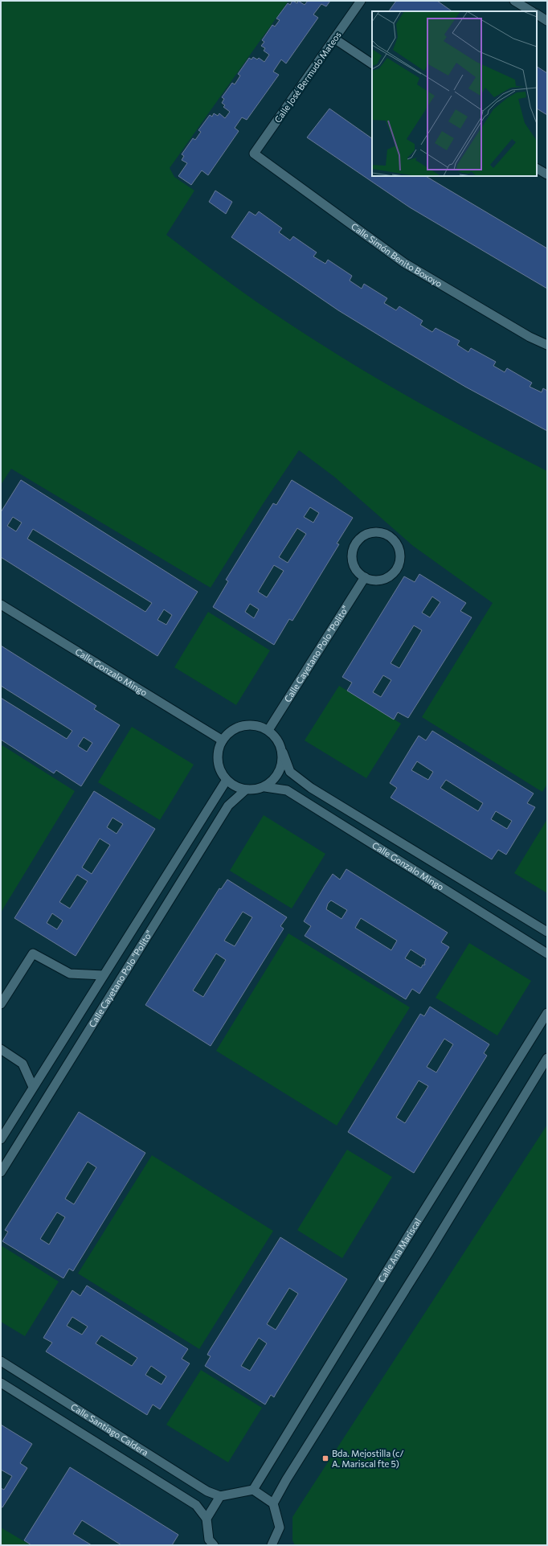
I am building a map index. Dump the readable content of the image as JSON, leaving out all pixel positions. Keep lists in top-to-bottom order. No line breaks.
{"streets":{"street":["Calle José Bermudo Mateos","Calle Simón Benito Boxoyo","Calle Cayetano Polo \"Polito\"","Calle Gonzalo Mingo","Calle Ana Mariscal","Calle Santiago Caldera"]},"crossings":[["Calle José Bermudo Mateos","Calle Simón Benito Boxoyo"],["Calle Cayetano Polo \"Polito\"","Calle Gonzalo Mingo"]],"places":{"transit":["Bda. Mejostilla (c/ A. Mariscal fte 5)"]}}
